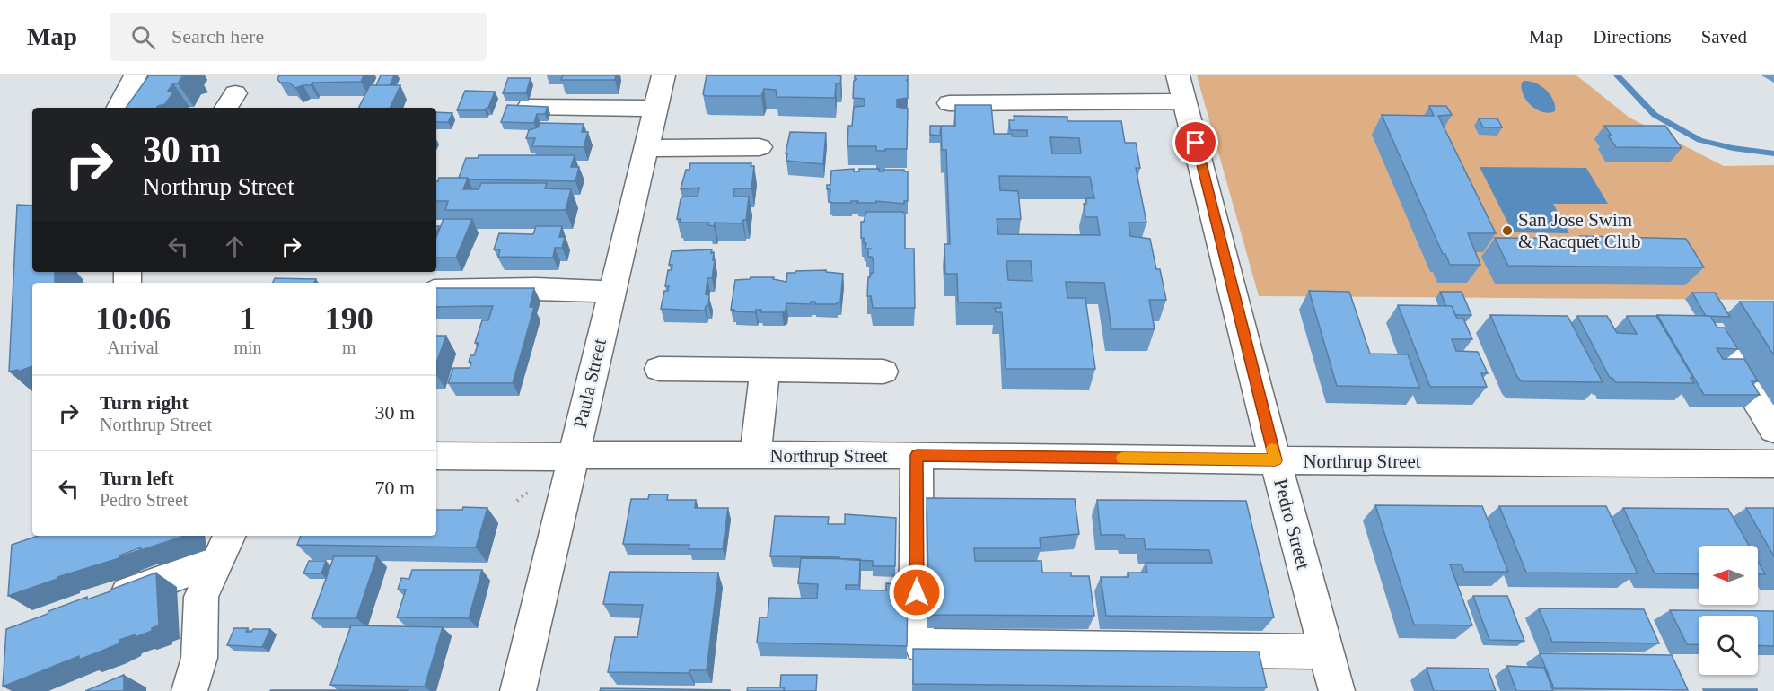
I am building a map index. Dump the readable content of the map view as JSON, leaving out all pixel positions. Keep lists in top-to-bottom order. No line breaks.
{"streets":{"street":["Paula Street","Northrup Street","Pedro Street"]},"crossings":[["Paula Street","Northrup Street"],["Northrup Street","Pedro Street"]],"places":["San Jose Swim & Racquet Club"],"north":"left","page":{"header":"Map","search":"Search here","nav":["Map","Directions","Saved"],"turn":["30 m","Northrup Street"],"eta":["10:06","Arrival","1","min","190","m"],"list":[{"name":"Turn right","note":"Northrup Street","value":"30 m"},{"name":"Turn left","note":"Pedro Street","value":"70 m"}]}}
